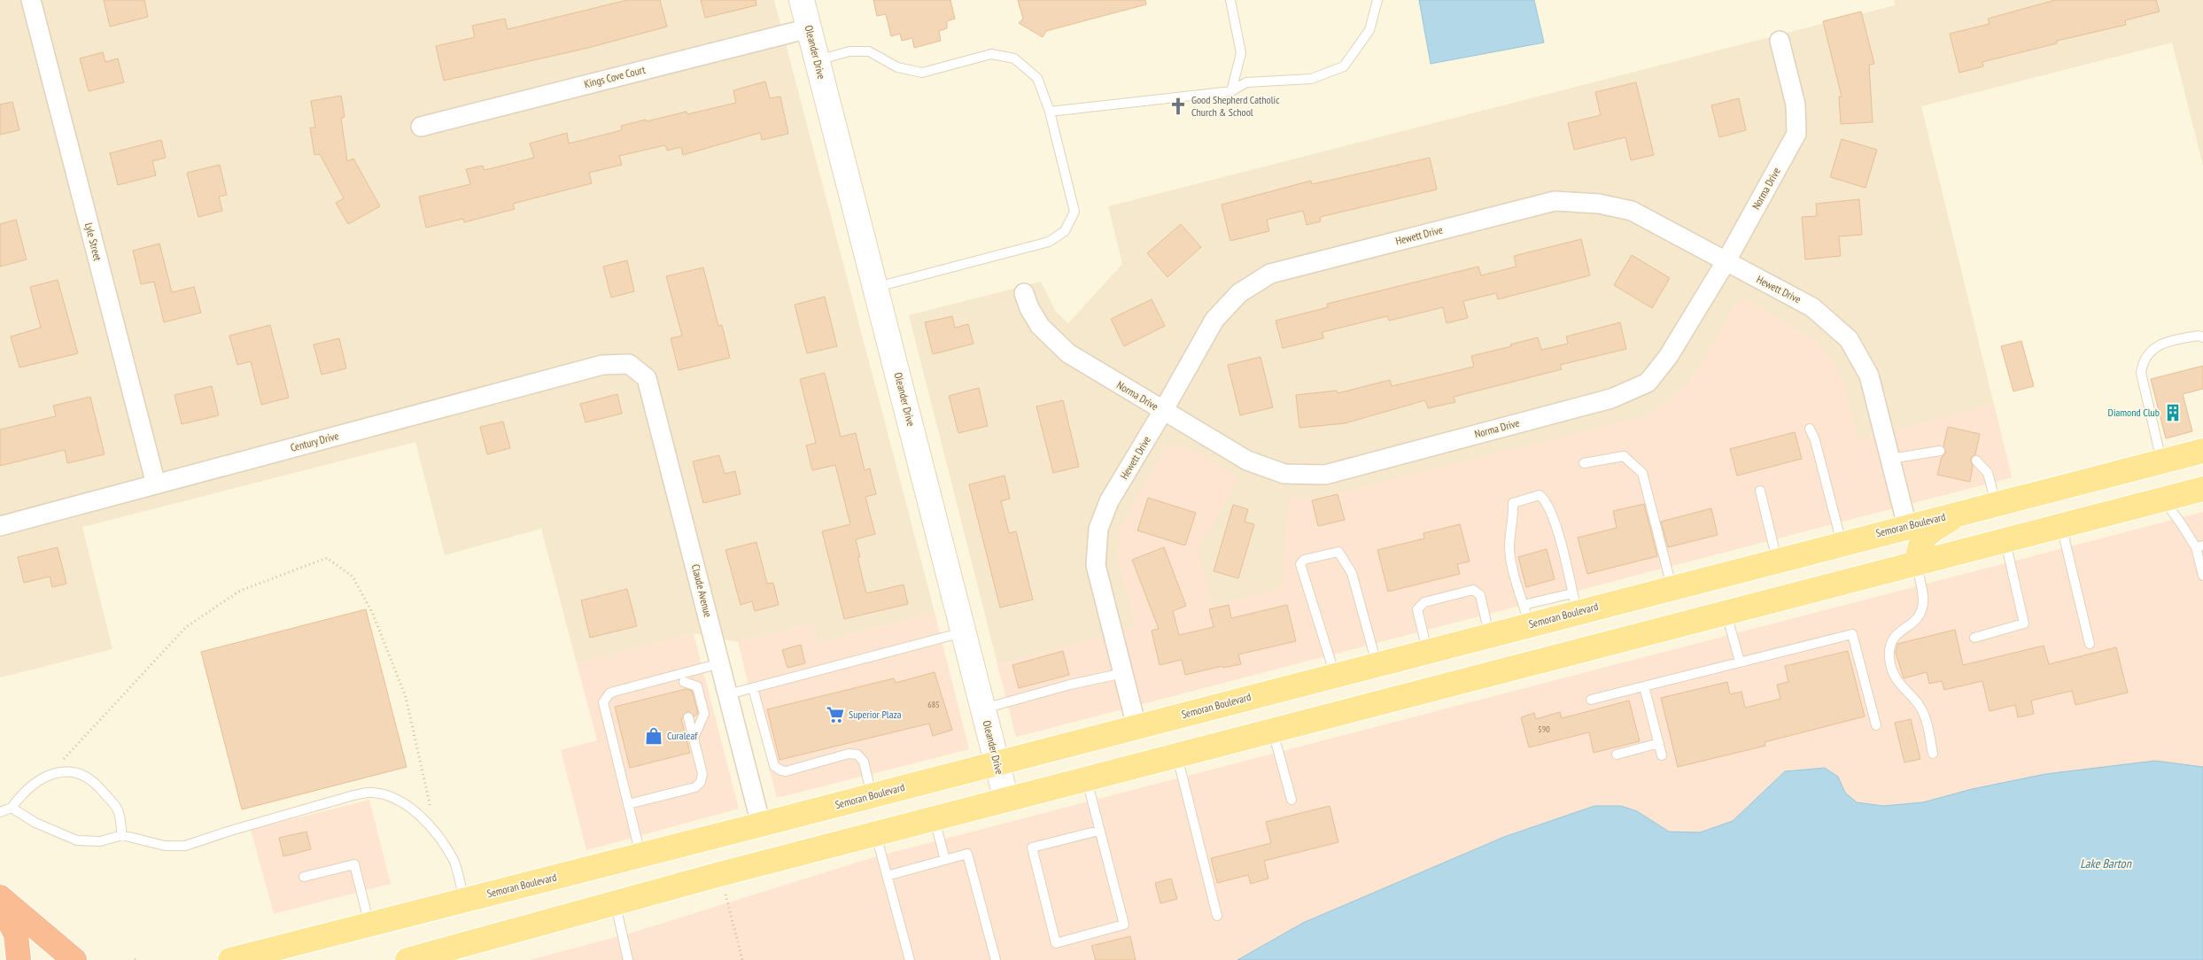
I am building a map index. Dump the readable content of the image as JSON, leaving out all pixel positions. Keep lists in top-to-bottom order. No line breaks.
{"streets":{"main road":["Semoran Boulevard"],"street":["Oleander Drive","Kings Cove Court","Norma Drive","Hewett Drive","Lyle Street","Century Drive","Claude Avenue"]},"crossings":[["Oleander Drive","Kings Cove Court"],["Oleander Drive","Semoran Boulevard"],["Norma Drive","Hewett Drive"],["Hewett Drive","Semoran Boulevard"],["Lyle Street","Century Drive"],["Century Drive","Claude Avenue"],["Semoran Boulevard","Claude Avenue"]],"water":["Lake Barton"],"places":{"church":["Good Shepherd Catholic Church & School"],"building":["Diamond Club"],"supermarket":["Superior Plaza"],"shop":["Curaleaf"]},"house_numbers":["685","590"]}
